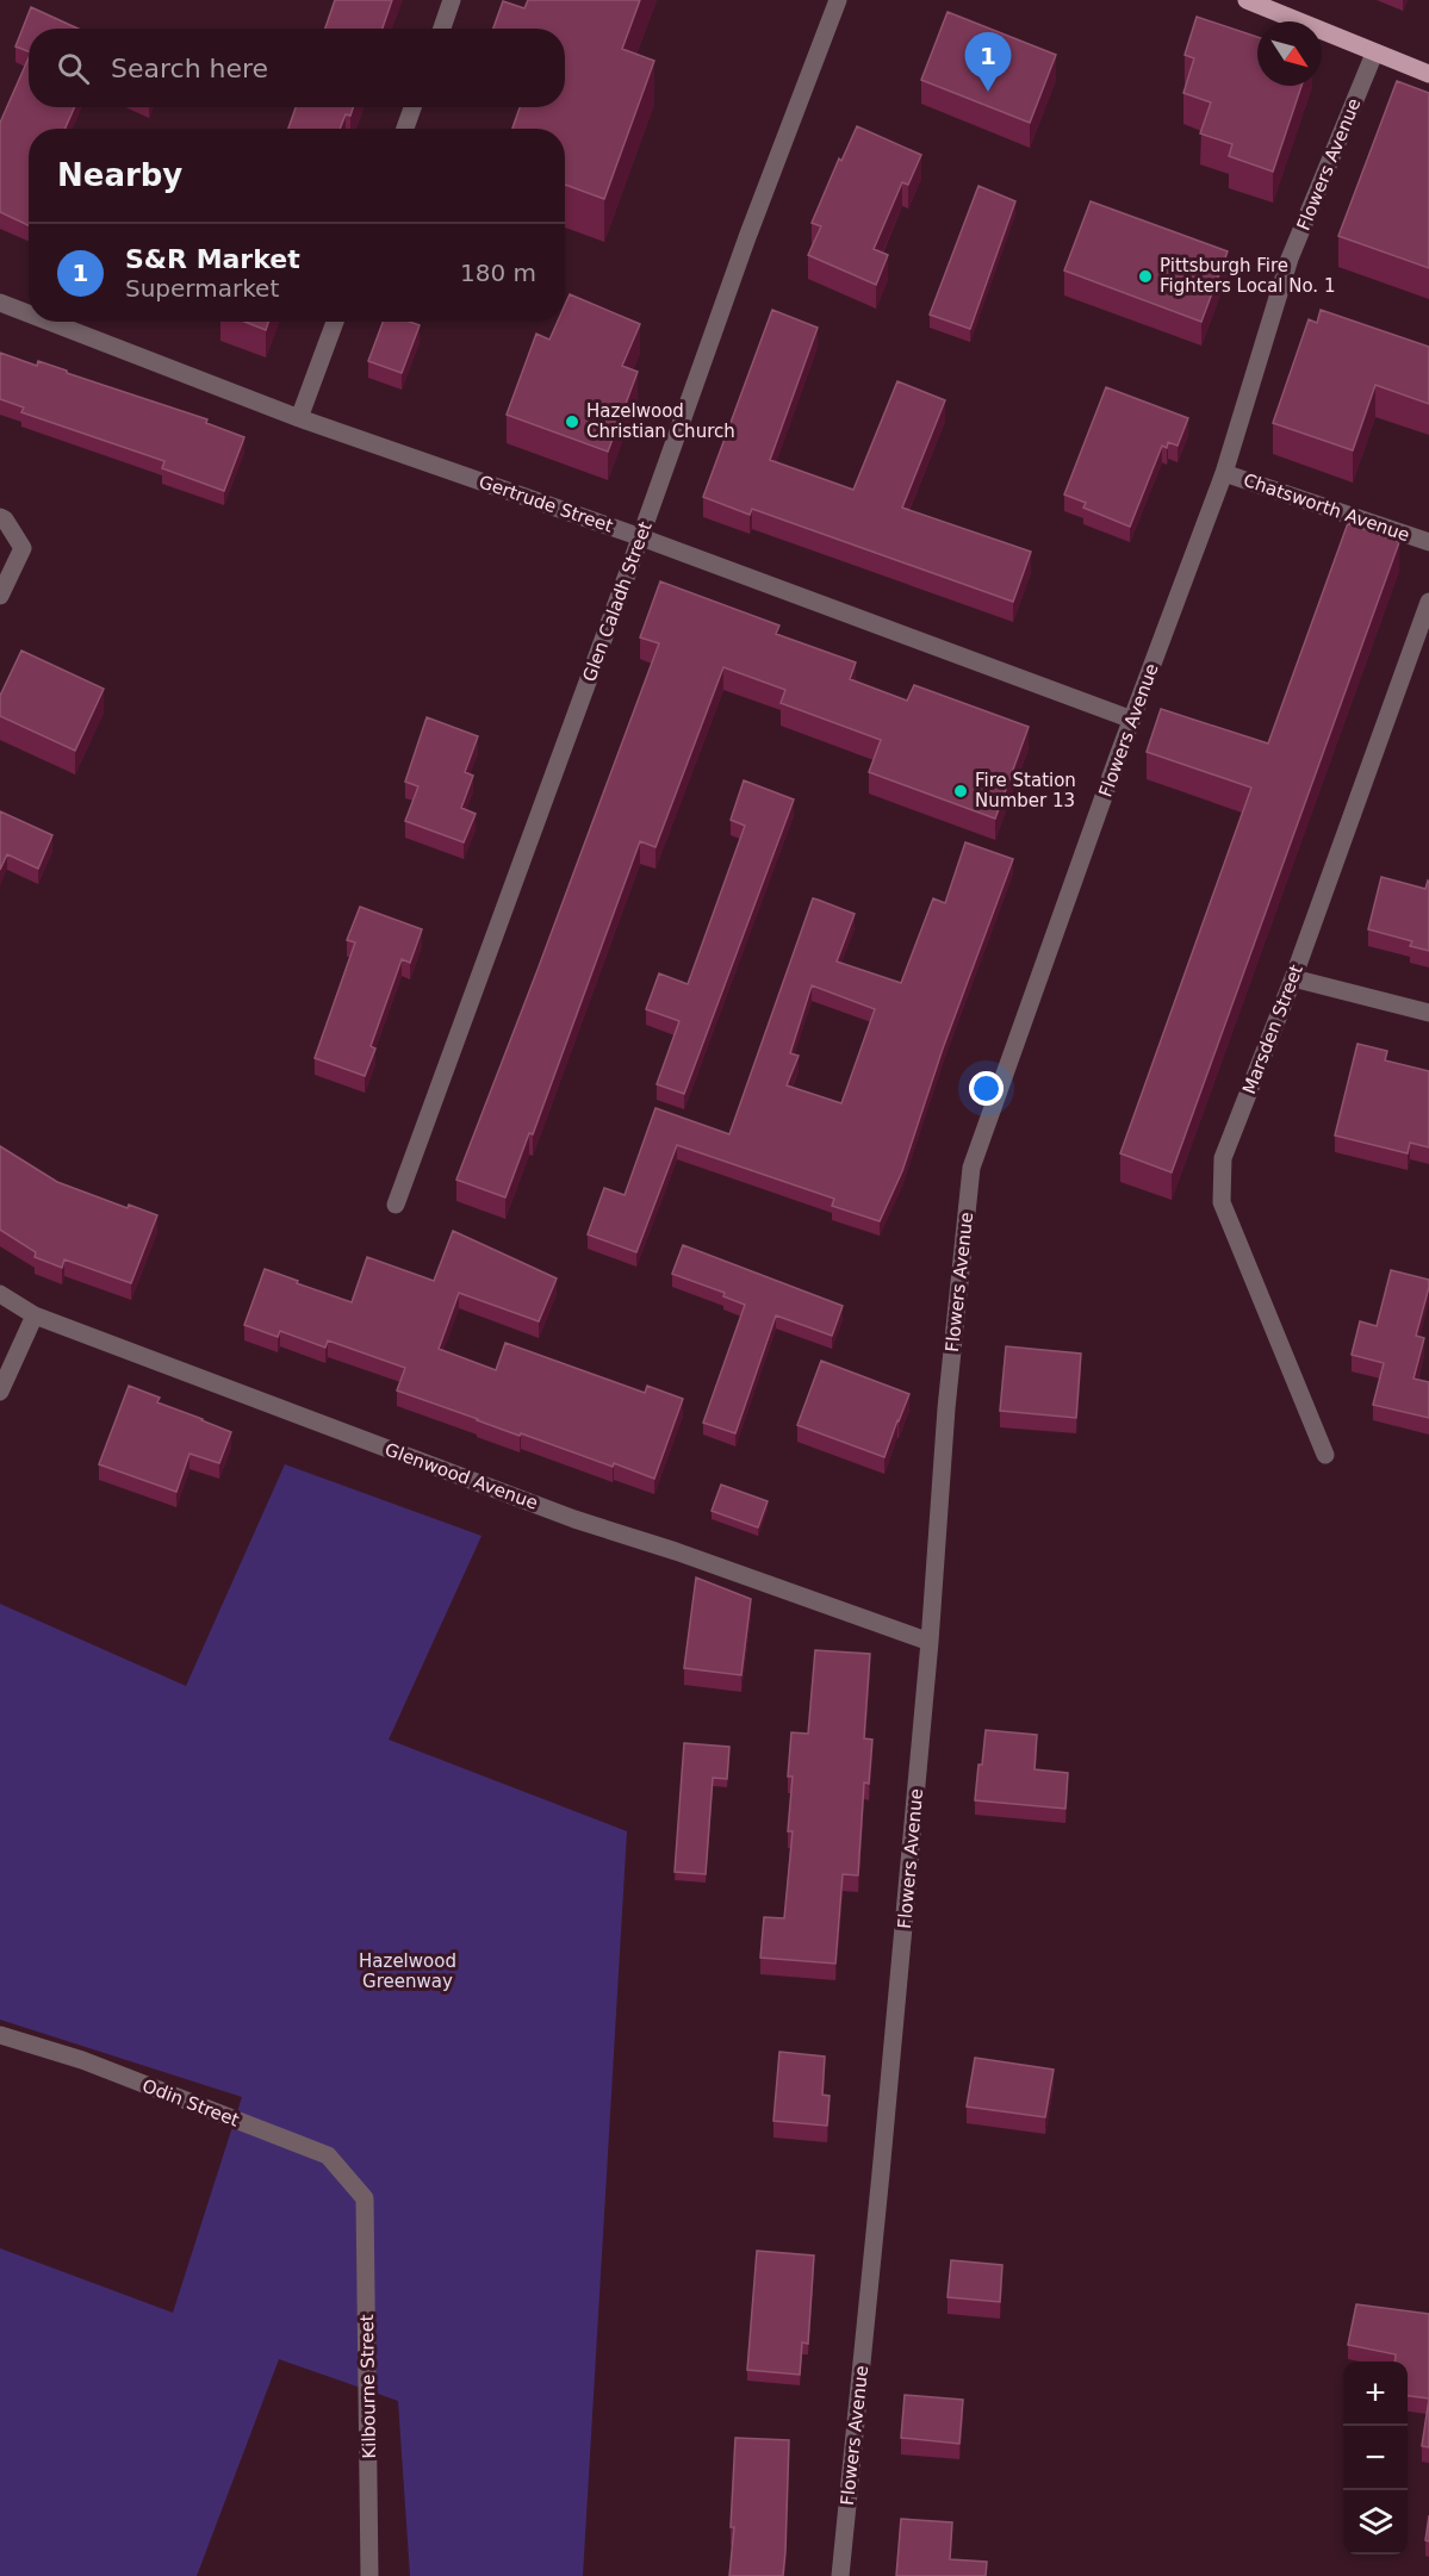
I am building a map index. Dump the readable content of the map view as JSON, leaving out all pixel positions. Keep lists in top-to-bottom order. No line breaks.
{"streets":{"street":["Flowers Avenue","Gertrude Street","Chatsworth Avenue","Glen Caladh Street","Marsden Street","Glenwood Avenue","Odin Street","Kilbourne Street"]},"crossings":[["Flowers Avenue","Gertrude Street"],["Flowers Avenue","Chatsworth Avenue"],["Flowers Avenue","Glenwood Avenue"],["Gertrude Street","Glen Caladh Street"],["Odin Street","Kilbourne Street"]],"parks":["Hazelwood Greenway"],"places":["Pittsburgh Fire Fighters Local No. 1","Hazelwood Christian Church","Fire Station Number 13"],"north":"bottom right","page":{"search":"Search here","pins":"1","heading":"Nearby","list":[{"mark":"1","name":"S&R Market","note":"Supermarket","value":"180 m"}],"map_buttons":["+","−"]}}
